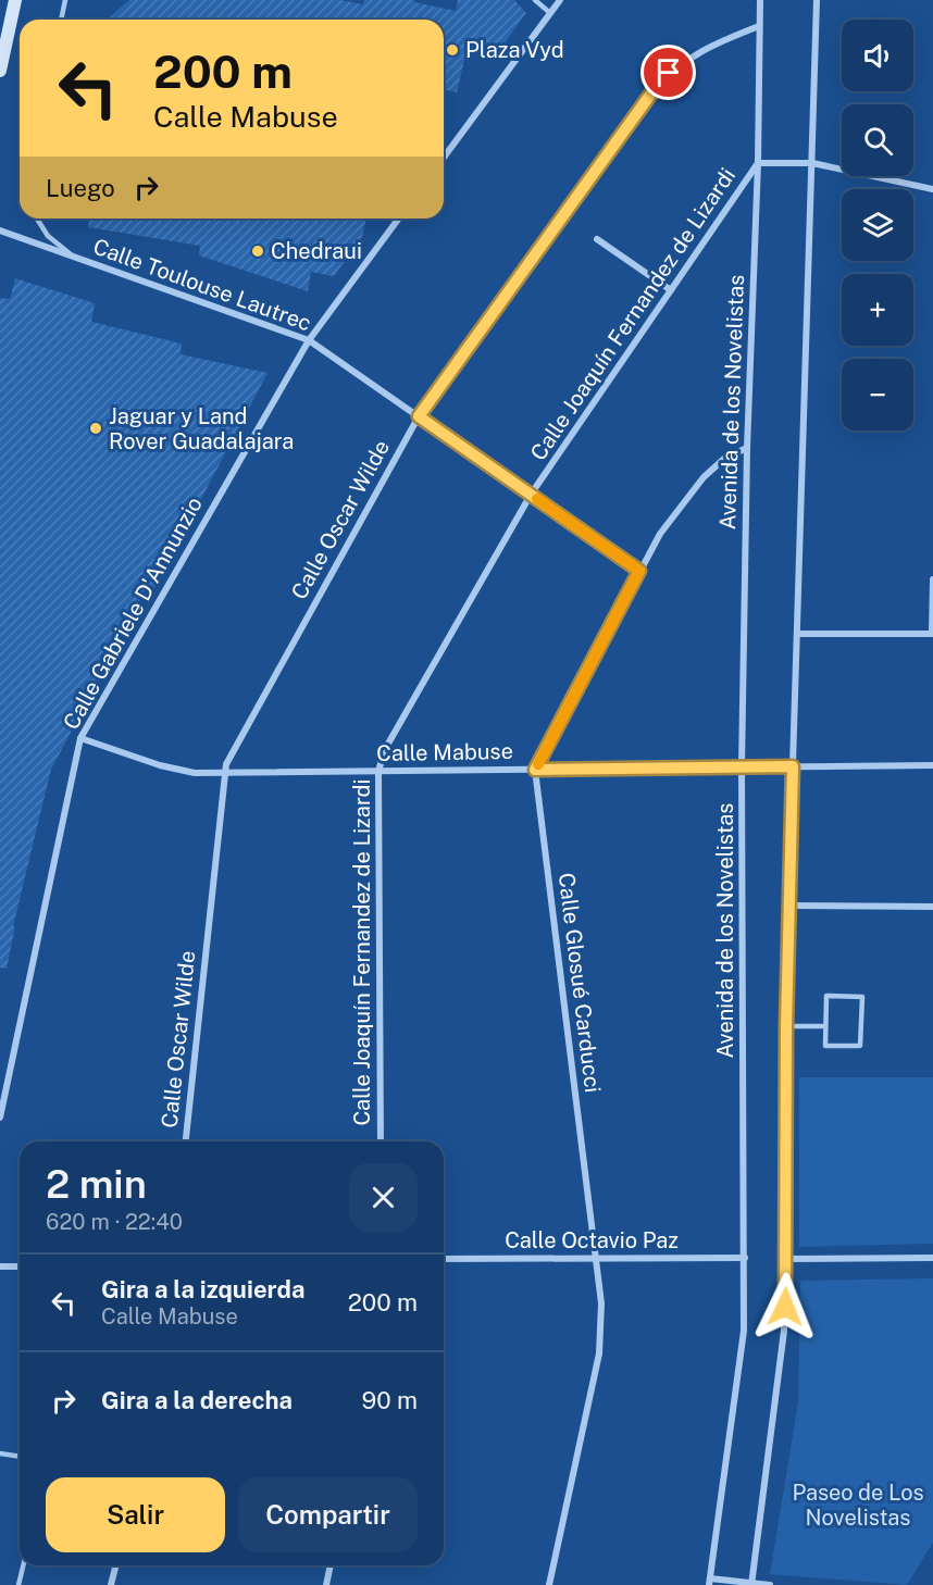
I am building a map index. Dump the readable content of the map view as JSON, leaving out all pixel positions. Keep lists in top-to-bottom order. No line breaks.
{"streets":{"street":["Calle Toulouse Lautrec","Calle Joaquín Fernandez de Lizardi","Avenida de los Novelistas","Calle Oscar Wilde","Calle Gabriele D'Annunzio","Calle Mabuse","Calle Glosué Carducci","Calle Octavio Paz"]},"crossings":[["Calle Toulouse Lautrec","Calle Joaquín Fernandez de Lizardi"],["Calle Toulouse Lautrec","Calle Oscar Wilde"],["Calle Toulouse Lautrec","Calle Gabriele D'Annunzio"],["Calle Joaquín Fernandez de Lizardi","Avenida de los Novelistas"],["Calle Joaquín Fernandez de Lizardi","Calle Mabuse"],["Avenida de los Novelistas","Calle Oscar Wilde"],["Avenida de los Novelistas","Calle Mabuse"],["Avenida de los Novelistas","Calle Octavio Paz"],["Calle Oscar Wilde","Calle Mabuse"],["Calle Gabriele D'Annunzio","Calle Mabuse"],["Calle Mabuse","Calle Glosué Carducci"],["Calle Glosué Carducci","Calle Octavio Paz"]],"parks":["Paseo de Los Novelistas"],"places":["Plaza Vyd","Chedraui","Jaguar y Land Rover Guadalajara"],"page":{"map_buttons":["+","−"],"turn":["200 m","Calle Mabuse"],"then":"Luego","heading":["2 min","620 m · 22:40"],"list":[{"name":"Gira a la izquierda","note":"Calle Mabuse","value":"200 m"},{"name":"Gira a la derecha","value":"90 m"}],"buttons":["Salir","Compartir"]}}
